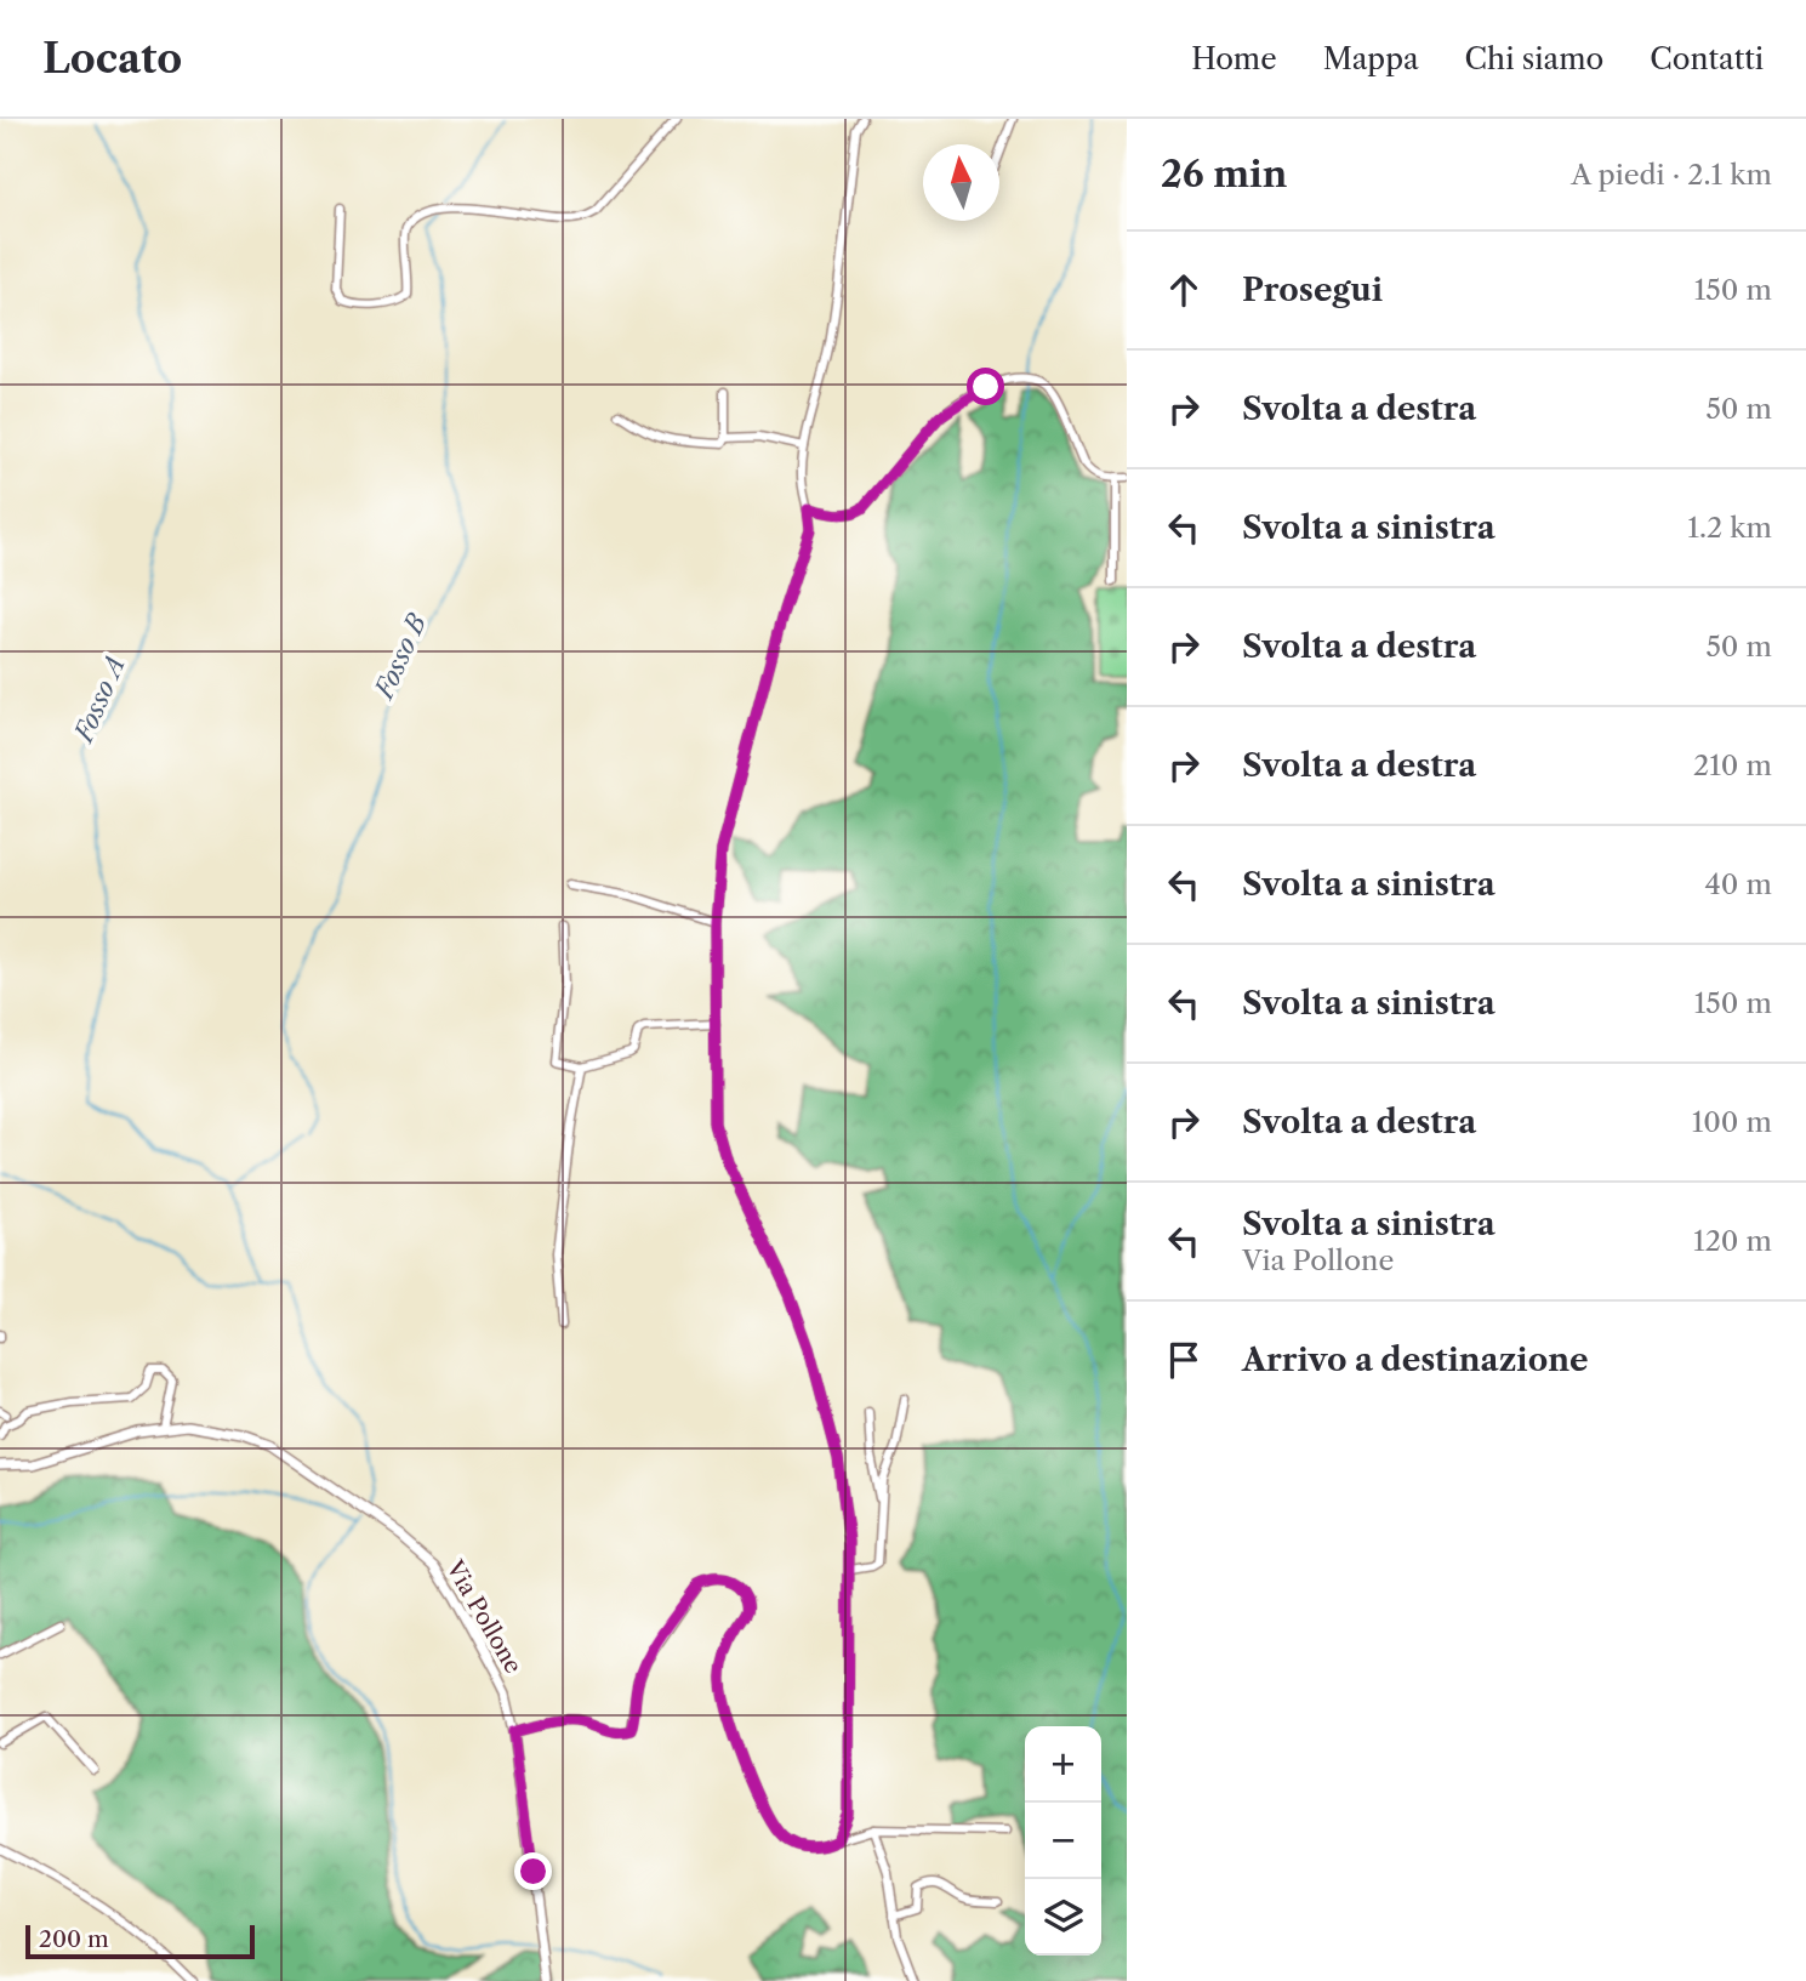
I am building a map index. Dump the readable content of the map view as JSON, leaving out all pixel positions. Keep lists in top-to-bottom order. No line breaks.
{"streets":{"street":["Via Pollone"]},"water":["Fosso B","Fosso A"],"scale_bar":"200 m","north":"top","page":{"header":"Locato","nav":["Home","Mappa","Chi siamo","Contatti"],"heading":["26 min","A piedi · 2.1 km"],"list":[["Prosegui","150 m"],["Svolta a destra","50 m"],["Svolta a sinistra","1.2 km"],["Svolta a destra","50 m"],["Svolta a destra","210 m"],["Svolta a sinistra","40 m"],["Svolta a sinistra","150 m"],["Svolta a destra","100 m"],["Svolta a sinistra","Via Pollone","120 m"],"Arrivo a destinazione"],"map_buttons":["+","−"],"scale":"200 m"}}
